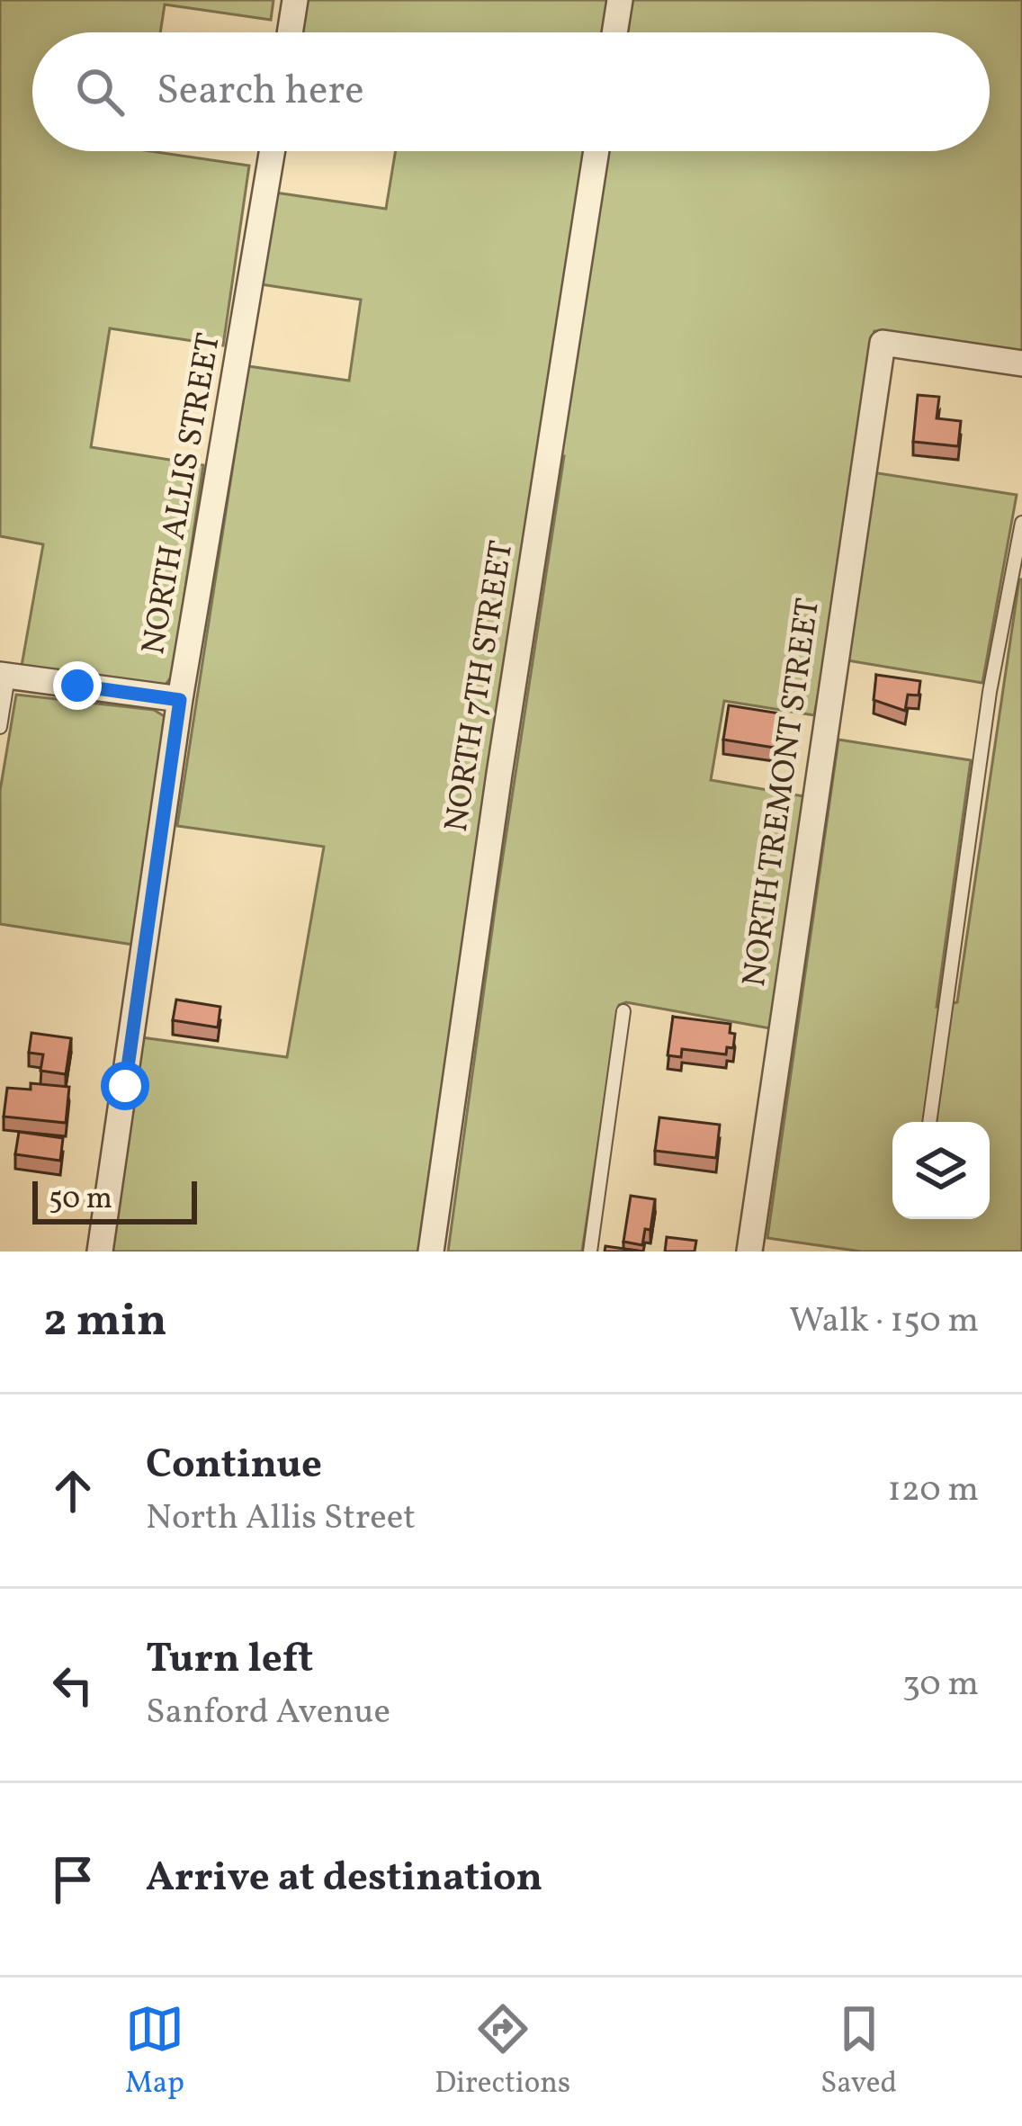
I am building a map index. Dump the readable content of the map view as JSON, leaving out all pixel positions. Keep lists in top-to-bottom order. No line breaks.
{"streets":{"street":["NORTH ALLIS STREET","NORTH 7TH STREET","NORTH TREMONT STREET"]},"scale_bar":"50 m","page":{"search":"Search here","scale":"50 m","heading":["2 min","Walk · 150 m"],"list":[["Continue","North Allis Street","120 m"],["Turn left","Sanford Avenue","30 m"],"Arrive at destination"],"nav":["Map","Directions","Saved"]}}
